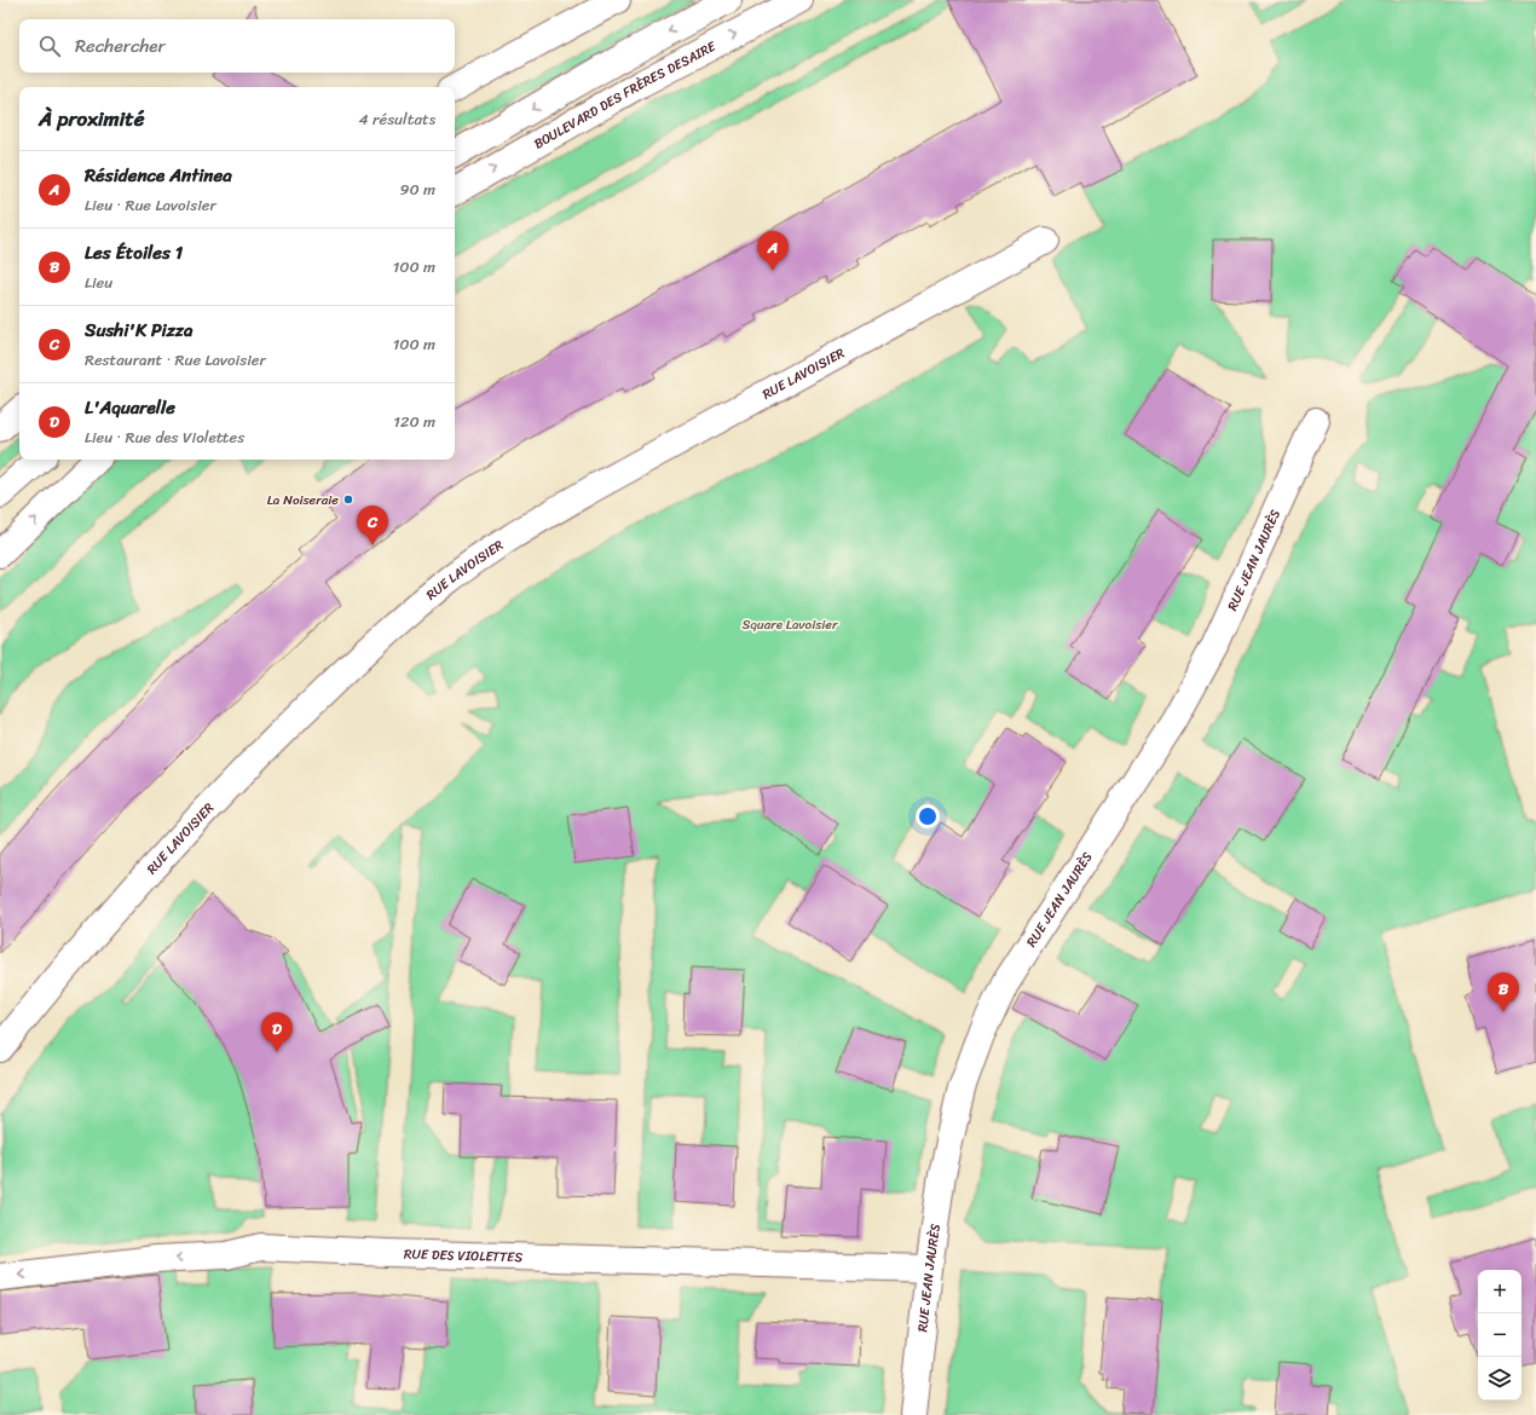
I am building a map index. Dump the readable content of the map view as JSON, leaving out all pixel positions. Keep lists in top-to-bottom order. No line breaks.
{"streets":{"street":["BOULEVARD DES FRÈRES DESAIRE","RUE LAVOISIER","RUE JEAN JAURÈS","RUE DES VIOLETTES"]},"crossings":[["RUE JEAN JAURÈS","RUE DES VIOLETTES"]],"one_way":["RUE DES VIOLETTES"],"parks":["Square Lavoisier"],"places":["La Noiseraie"],"page":{"search":"Rechercher","heading":["À proximité","4 résultats"],"list":[{"mark":"A","name":"Résidence Antinea","note":"Lieu · Rue Lavoisier","value":"90 m"},{"mark":"B","name":"Les Étoiles 1","note":"Lieu","value":"100 m"},{"mark":"C","name":"Sushi'K Pizza","note":"Restaurant · Rue Lavoisier","value":"100 m"},{"mark":"D","name":"L'Aquarelle","note":"Lieu · Rue des Violettes","value":"120 m"}],"pins":["A","C","B","D"],"map_buttons":["+","−"]}}
